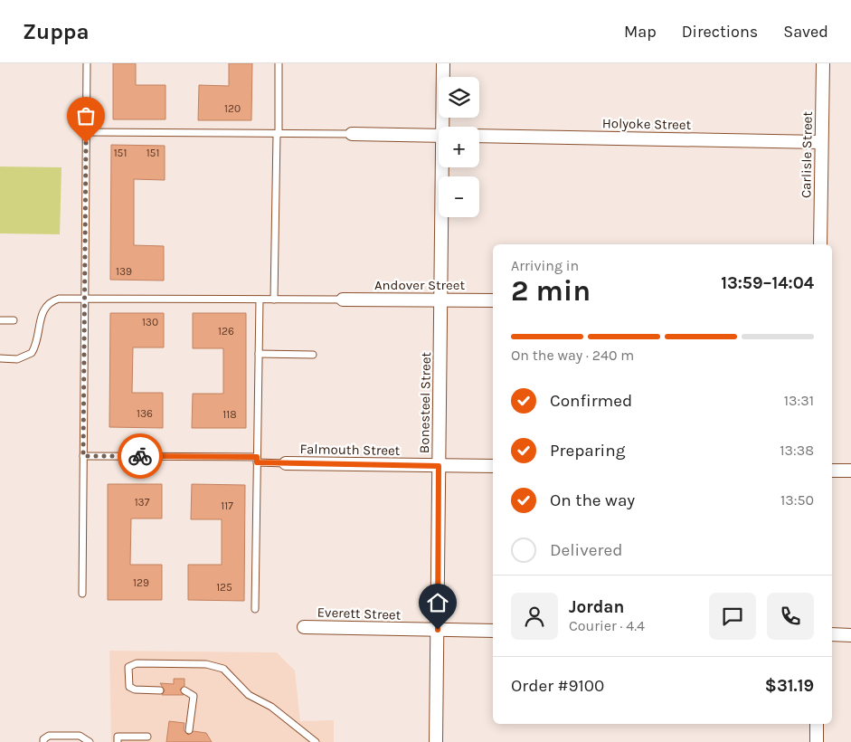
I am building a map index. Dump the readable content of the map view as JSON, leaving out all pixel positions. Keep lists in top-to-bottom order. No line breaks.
{"streets":{"street":["Holyoke Street","Carlisle Street","Andover Street","Bonesteel Street","Falmouth Street","Everett Street"]},"crossings":[["Holyoke Street","Carlisle Street"],["Andover Street","Bonesteel Street"],["Bonesteel Street","Falmouth Street"],["Bonesteel Street","Everett Street"]],"house_numbers":["120","151","151","139","130","126","136","118","137","117","129","125"],"page":{"header":"Zuppa","nav":["Map","Directions","Saved"],"map_buttons":["+","−"],"heading":["2 min","Arriving in","13:59–14:04"],"panel":["Jordan","Courier · 4.4","Order #9100","$31.19"],"bar":"On the way · 240 m","list":[["Confirmed","13:31"],["Preparing","13:38"],["On the way","13:50"],"Delivered"]}}
